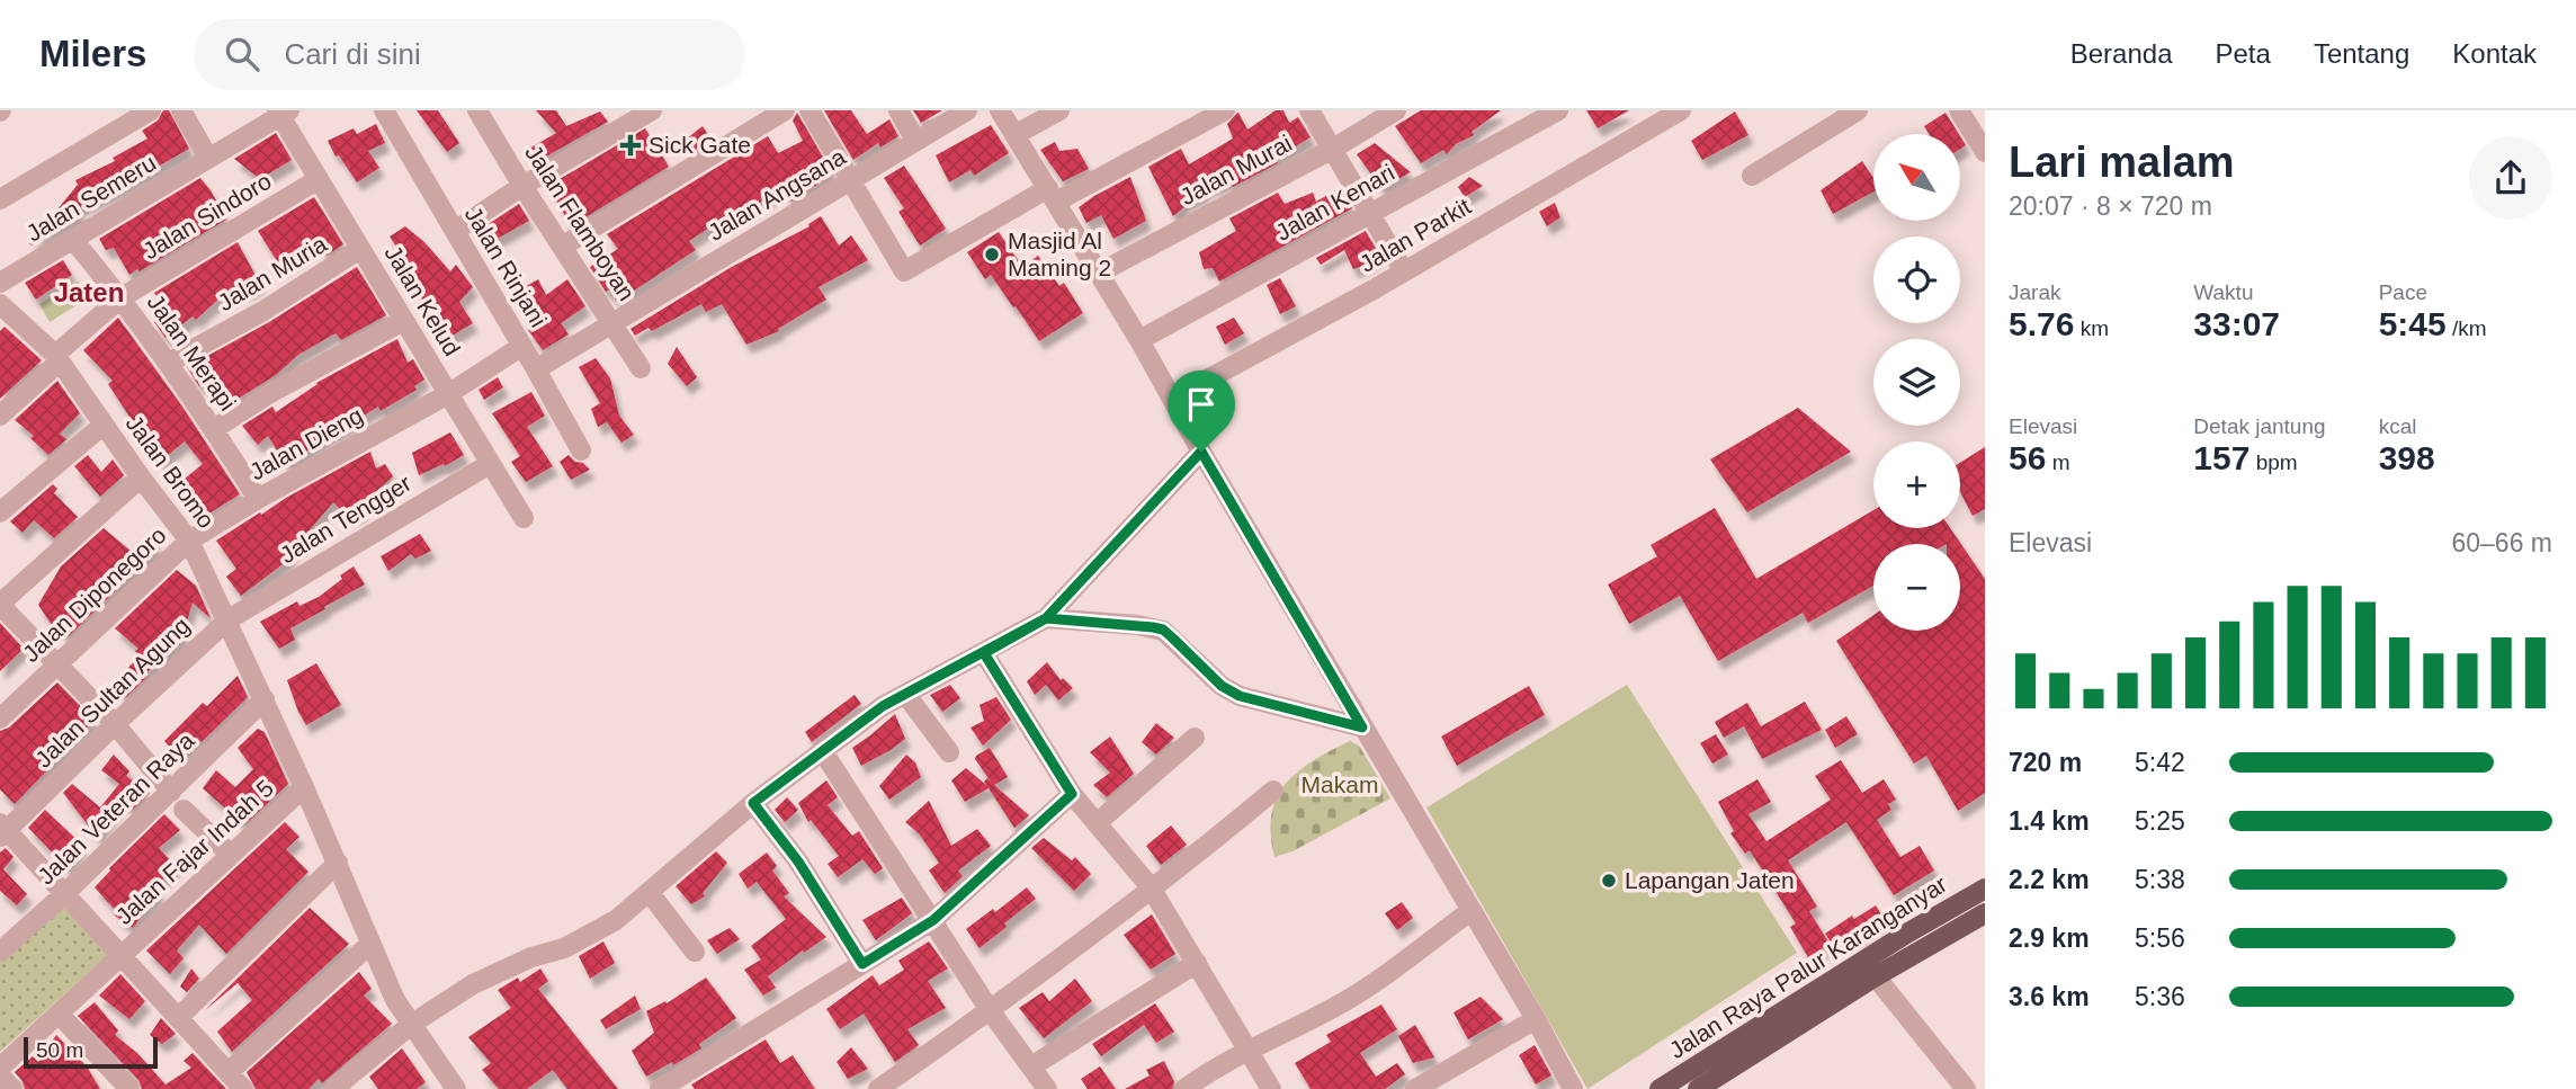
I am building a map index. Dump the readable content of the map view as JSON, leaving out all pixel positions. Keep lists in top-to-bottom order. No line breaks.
{"streets":{"main road":["Jalan Raya Palur Karanganyar"],"street":["Jalan Murai","Jalan Angsana","Jalan Semeru","Jalan Kenari","Jalan Sindoro","Jalan Flamboyan","Jalan Parkit","Jalan Rinjani","Jalan Muria","Jalan Kelud","Jalan Merapi","Jalan Dieng","Jalan Bromo","Jalan Tengger","Jalan Diponegoro","Jalan Sultan Agung","Jalan Veteran Raya","Jalan Fajar Indah 5"]},"crossings":[["Jalan Angsana","Jalan Flamboyan"],["Jalan Angsana","Jalan Rinjani"],["Jalan Semeru","Jalan Kelud"],["Jalan Semeru","Jalan Merapi"],["Jalan Sindoro","Jalan Kelud"],["Jalan Sindoro","Jalan Merapi"],["Jalan Sindoro","Jalan Bromo"],["Jalan Rinjani","Jalan Dieng"],["Jalan Muria","Jalan Kelud"],["Jalan Muria","Jalan Merapi"],["Jalan Kelud","Jalan Dieng"],["Jalan Kelud","Jalan Tengger"],["Jalan Merapi","Jalan Dieng"],["Jalan Dieng","Jalan Bromo"],["Jalan Dieng","Jalan Diponegoro"],["Jalan Bromo","Jalan Tengger"],["Jalan Bromo","Jalan Diponegoro"],["Jalan Bromo","Jalan Sultan Agung"],["Jalan Bromo","Jalan Veteran Raya"],["Jalan Bromo","Jalan Fajar Indah 5"],["Jalan Tengger","Jalan Sultan Agung"]],"districts":["Jaten"],"parks":["Makam"],"places":{"health":["Sick Gate"],"other":["Masjid Al Maming 2","Lapangan Jaten"]},"scale_bar":"50 m","north":"top left","page":{"header":"Milers","search":"Cari di sini","nav":["Beranda","Peta","Tentang","Kontak"],"heading":["Lari malam","20:07 · 8 × 720 m"],"map_buttons":["+","−"],"stats":[["Jarak","5.76 km"],["Waktu","33:07"],["Pace","5:45 /km"],["Elevasi","56 m"],["Detak jantung","157 bpm"],["kcal","398"]],"chart":["Elevasi","60–66 m"],"list":[{"name":"720 m","note":"5:42"},{"name":"1.4 km","note":"5:25"},{"name":"2.2 km","note":"5:38"},{"name":"2.9 km","note":"5:56"},{"name":"3.6 km","note":"5:36"}],"scale":"50 m"}}
